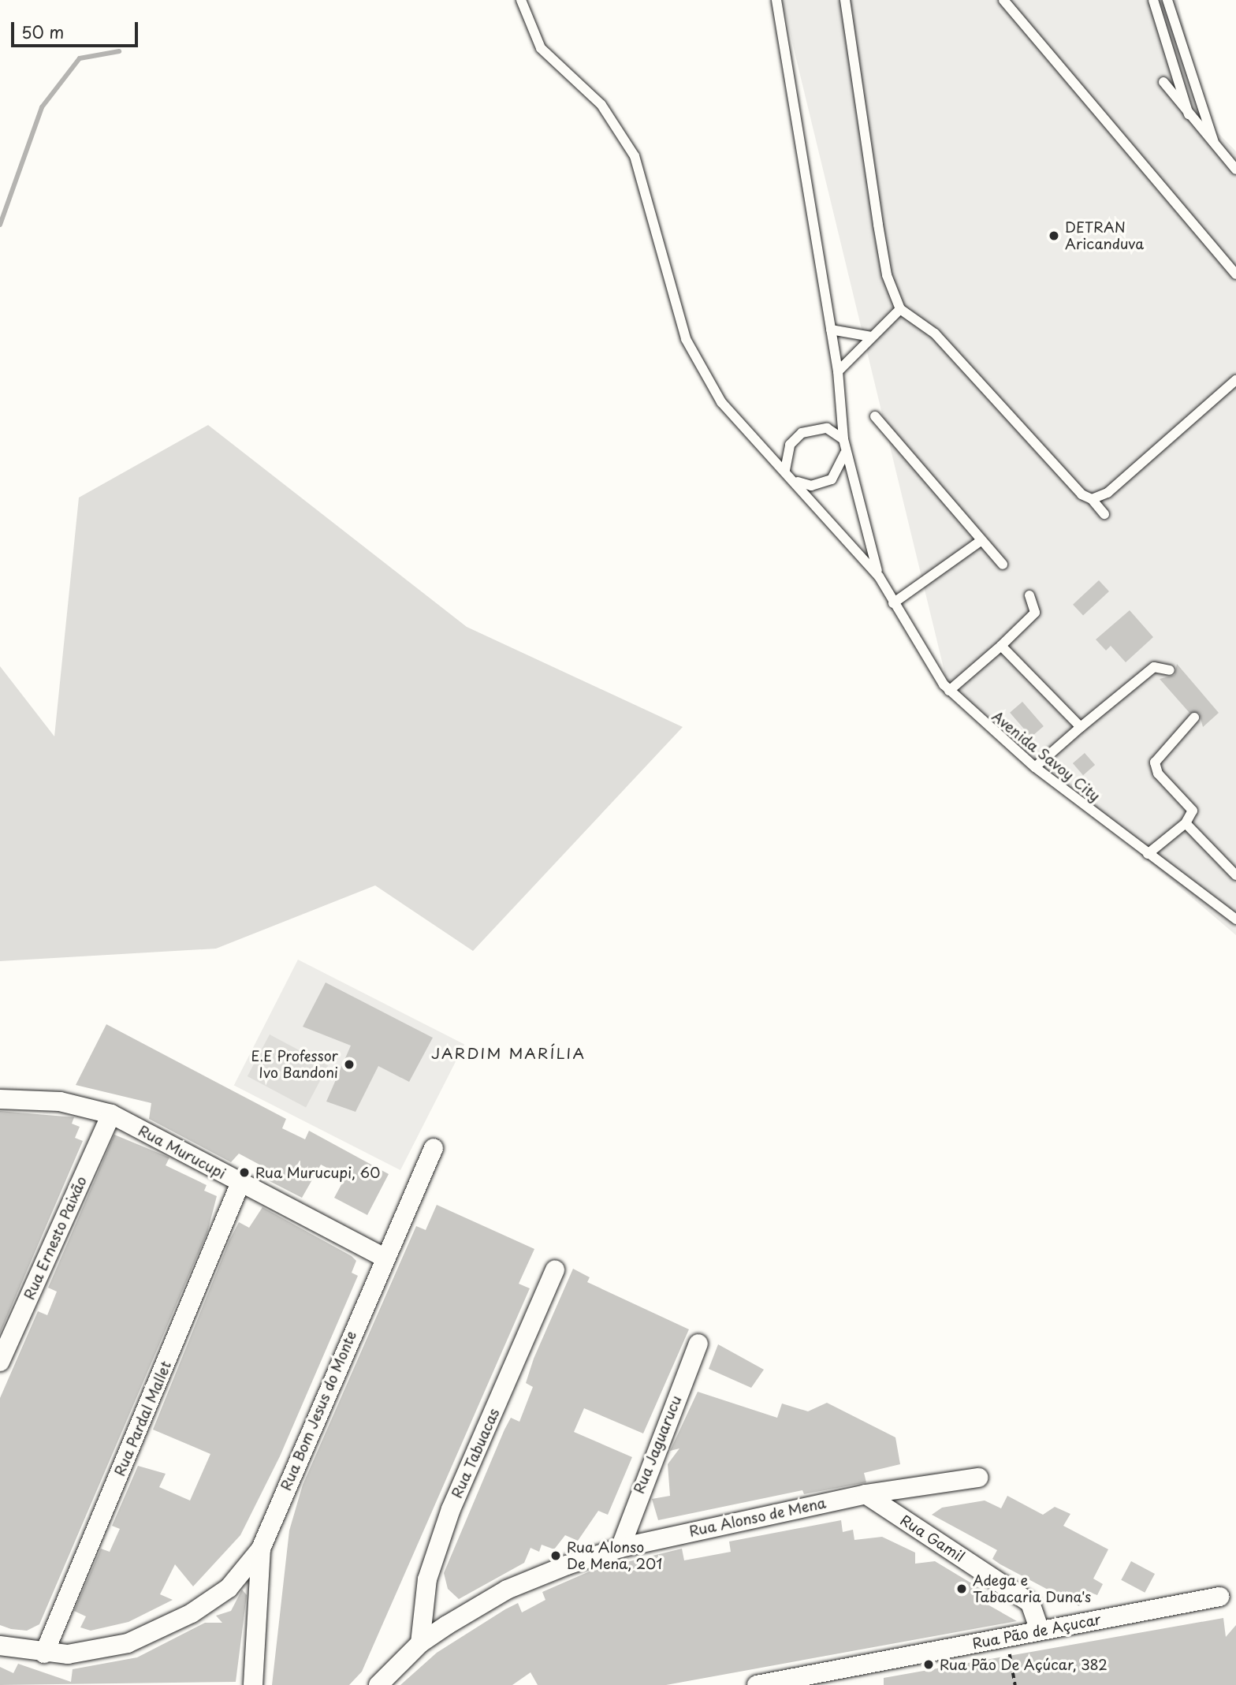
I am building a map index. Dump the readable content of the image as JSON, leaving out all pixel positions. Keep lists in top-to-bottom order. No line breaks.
{"streets":{"street":["Rua Murucupi","Rua Ernesto Paixão","Rua Bom Jesus do Monte","Rua Pardal Mallet","Rua Jaguarucu","Rua Tabuacas","Rua Alonso de Mena","Rua Gamil","Rua Pão de Açucar"],"lane":["Avenida Savoy City"]},"crossings":[["Rua Murucupi","Rua Ernesto Paixão"],["Rua Murucupi","Rua Bom Jesus do Monte"],["Rua Murucupi","Rua Pardal Mallet"],["Rua Jaguarucu","Rua Alonso de Mena"],["Rua Tabuacas","Rua Alonso de Mena"],["Rua Alonso de Mena","Rua Gamil"],["Rua Gamil","Rua Pão de Açucar"]],"districts":["JARDIM MARÍLIA"],"places":["DETRAN Aricanduva","E.E Professor Ivo Bandoni","Rua Murucupi, 60","Rua Alonso De Mena, 201","Adega e Tabacaria Duna's","Rua Pão De Açúcar, 382"],"scale_bar":"50 m"}
